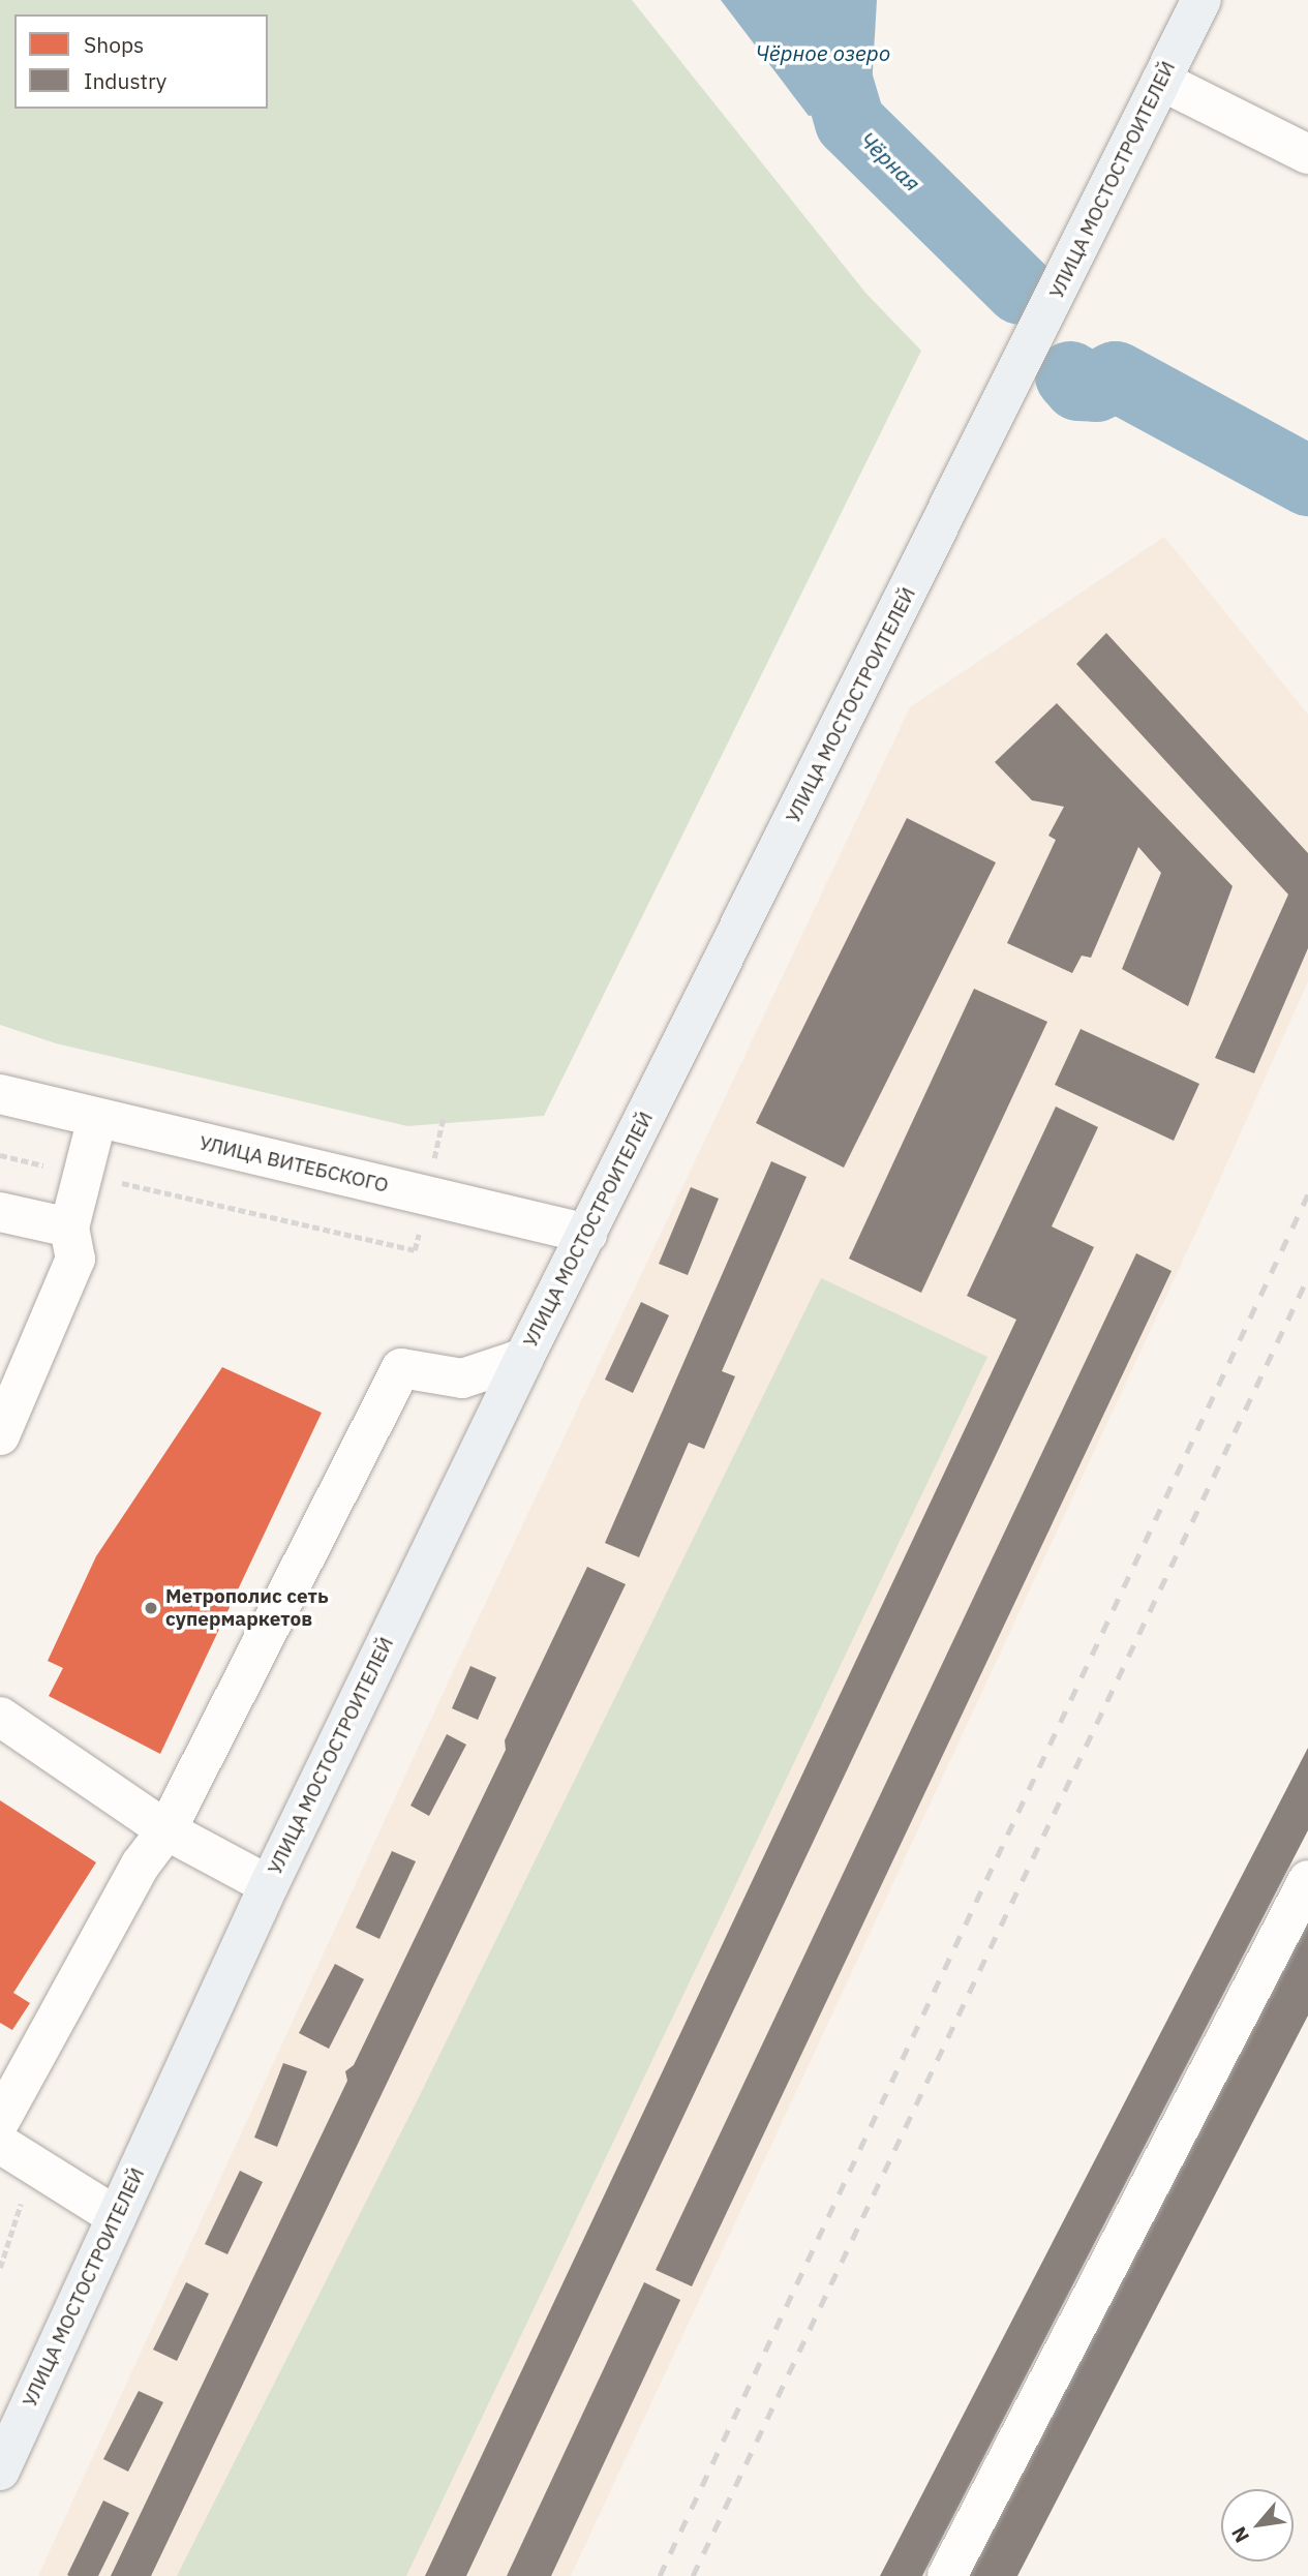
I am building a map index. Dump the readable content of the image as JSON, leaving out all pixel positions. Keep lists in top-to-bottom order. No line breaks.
{"streets":{"main road":["УЛИЦА МОСТОСТРОИТЕЛЕЙ"],"street":["УЛИЦА ВИТЕБСКОГО"]},"crossings":[["УЛИЦА МОСТОСТРОИТЕЛЕЙ","УЛИЦА ВИТЕБСКОГО"]],"water":["Чёрное озеро","Чёрная"],"places":["Метрополис cеть супермаркетов"],"legend":["Shops","Industry"],"north":"bottom left"}
